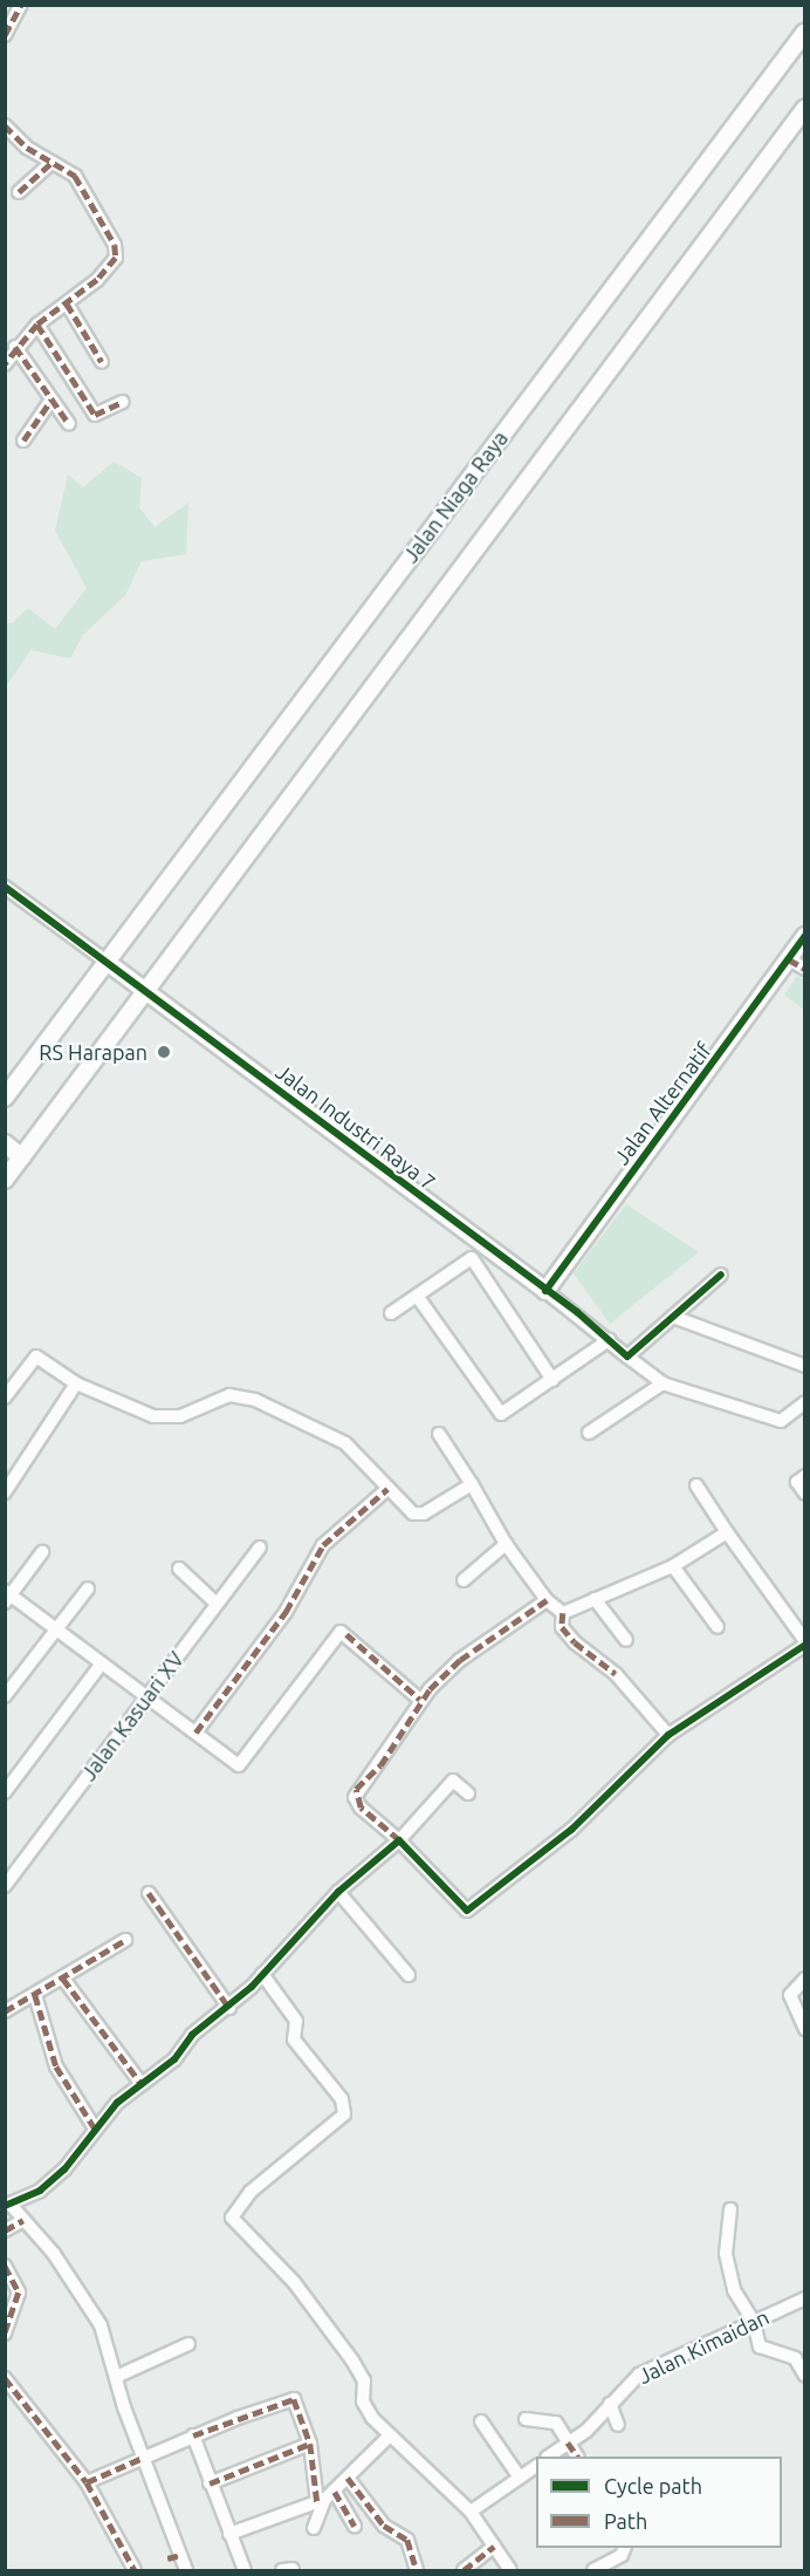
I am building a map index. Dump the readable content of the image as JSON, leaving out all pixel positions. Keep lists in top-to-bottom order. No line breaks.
{"streets":{"main road":["Jalan Niaga Raya","Jalan Alternatif","Jalan Industri Raya 7"],"street":["Jalan Kasuari XV","Jalan Kimaidan"]},"crossings":[["Jalan Niaga Raya","Jalan Industri Raya 7"],["Jalan Alternatif","Jalan Industri Raya 7"]],"places":["RS Harapan"],"legend":["Cycle path","Path"]}
